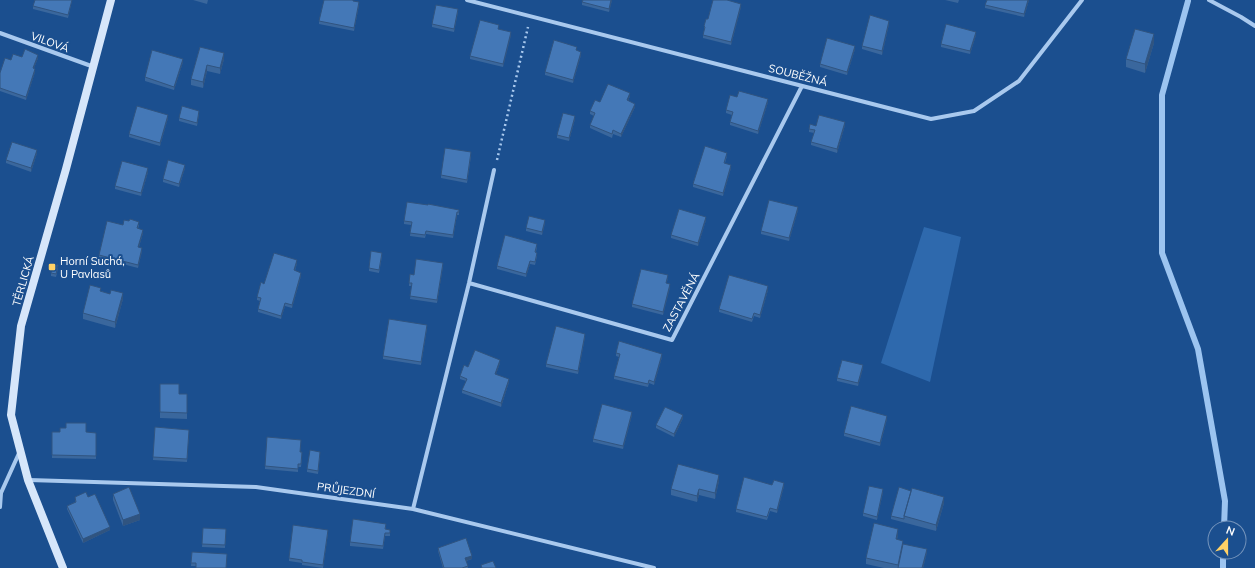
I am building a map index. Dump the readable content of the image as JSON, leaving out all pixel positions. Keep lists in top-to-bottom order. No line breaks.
{"streets":{"main road":["TĚRLICKÁ"],"street":["VILOVÁ","SOUBĚŽNÁ","ZASTAVĚNÁ","PRŮJEZDNÍ"]},"crossings":[["VILOVÁ","TĚRLICKÁ"],["SOUBĚŽNÁ","ZASTAVĚNÁ"],["TĚRLICKÁ","PRŮJEZDNÍ"]],"places":{"transit":["Horní Suchá, U Pavlasů"]},"north":"top"}
